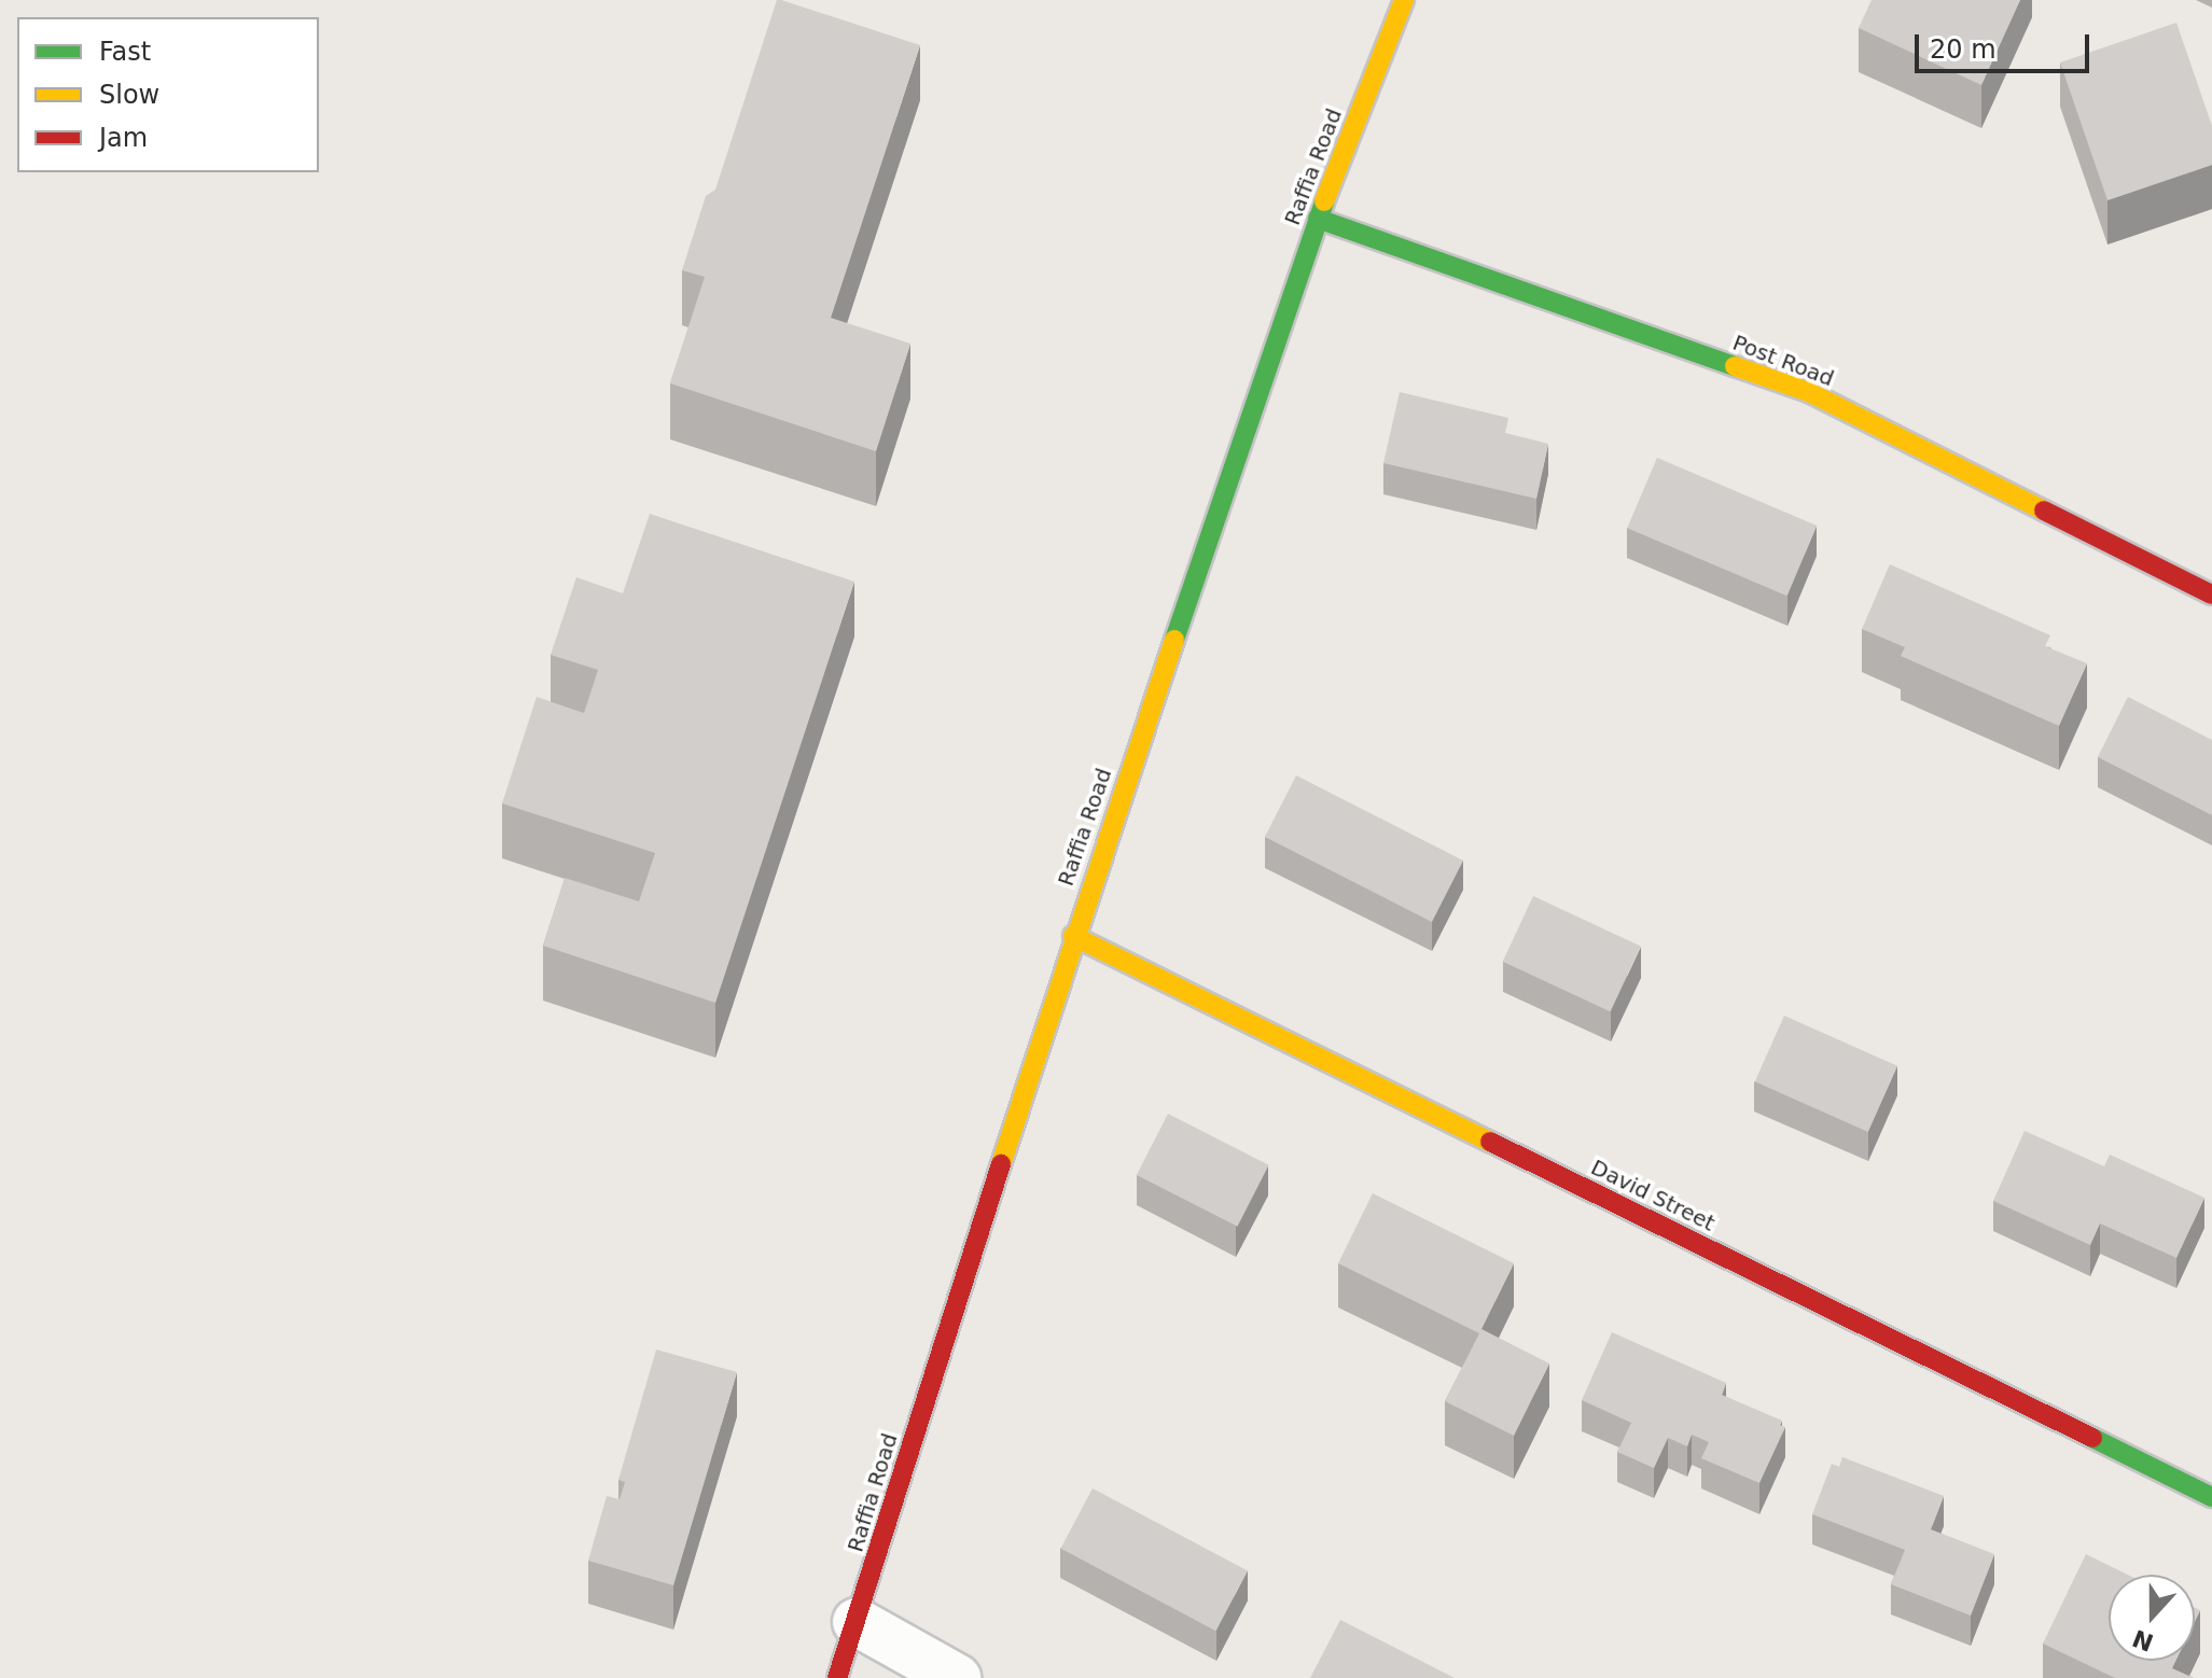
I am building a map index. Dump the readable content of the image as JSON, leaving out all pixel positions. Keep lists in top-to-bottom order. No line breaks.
{"streets":{"street":["Raffia Road","Post Road","David Street"]},"crossings":[["Raffia Road","Post Road"],["Raffia Road","David Street"]],"legend":["Fast","Slow","Jam"],"scale_bar":"20 m","north":"bottom"}
